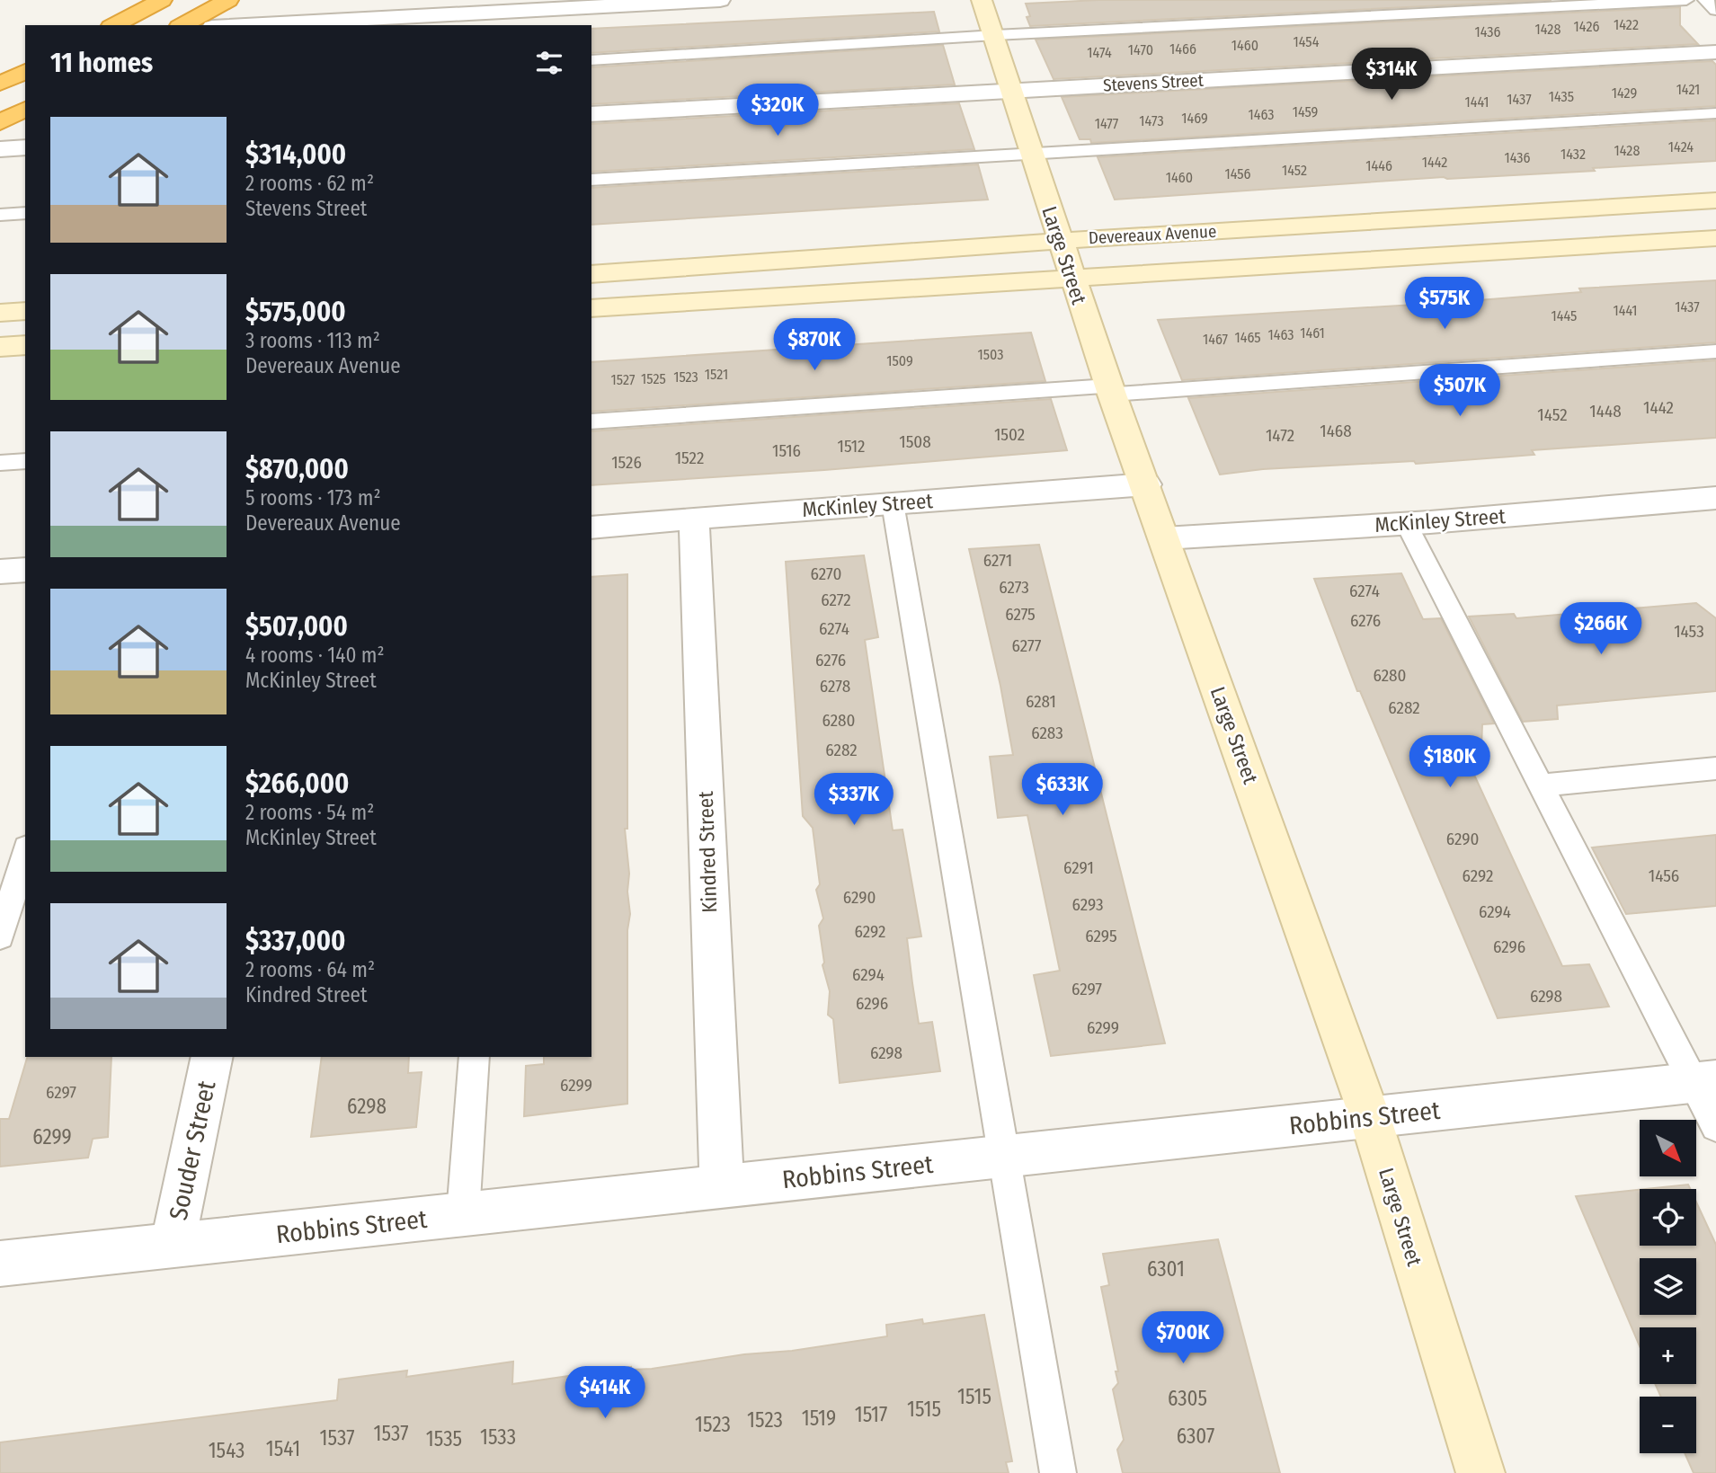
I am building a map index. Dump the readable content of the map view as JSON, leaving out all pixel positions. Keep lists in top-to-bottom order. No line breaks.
{"streets":{"main road":["Devereaux Avenue","Large Street"],"street":["Stevens Street","McKinley Street","Kindred Street","Robbins Street","Souder Street"]},"crossings":[["Stevens Street","Large Street"],["Devereaux Avenue","Large Street"],["Large Street","McKinley Street"],["Large Street","Robbins Street"],["McKinley Street","Kindred Street"],["Kindred Street","Robbins Street"],["Robbins Street","Souder Street"]],"house_numbers":["1422","1426","1428","1436","1454","1460","1466","1470","1474","1421","1429","1435","1437","1441","1459","1463","1469","1473","1477","1424","1428","1432","1436","1442","1446","1452","1456","1460","1437","1441","1445","1461","1463","1465","1467","1503","1509","1521","1523","1525","1527","1442","1448","1452","1468","1502","1472","1508","1512","1516","1522","1526","6271","6270","6273","6274","6272","6275","6276","6274","1453","6277","6276","6280","6278","6281","6282","6280","6283","6282","6290","6291","6292","1456","6290","6293","6294","6292","6295","6296","6294","6297","6298","6296","6299","6298","6299","6297","6298","6299","6301","1515","6305","1515","1517","1519","1523","1523","1537","6307","1533","1537","1535","1541","1543"],"north":"bottom right","page":{"heading":"11 homes","price":["$314K","$320K","$575K","$870K","$507K","$266K","$180K","$633K","$337K","$700K","$414K"],"list":[{"name":"$314,000","note":"2 rooms · 62 m² · Stevens Street"},{"name":"$575,000","note":"3 rooms · 113 m² · Devereaux Avenue"},{"name":"$870,000","note":"5 rooms · 173 m² · Devereaux Avenue"},{"name":"$507,000","note":"4 rooms · 140 m² · McKinley Street"},{"name":"$266,000","note":"2 rooms · 54 m² · McKinley Street"},{"name":"$337,000","note":"2 rooms · 64 m² · Kindred Street"}],"map_buttons":["+","−"]}}
